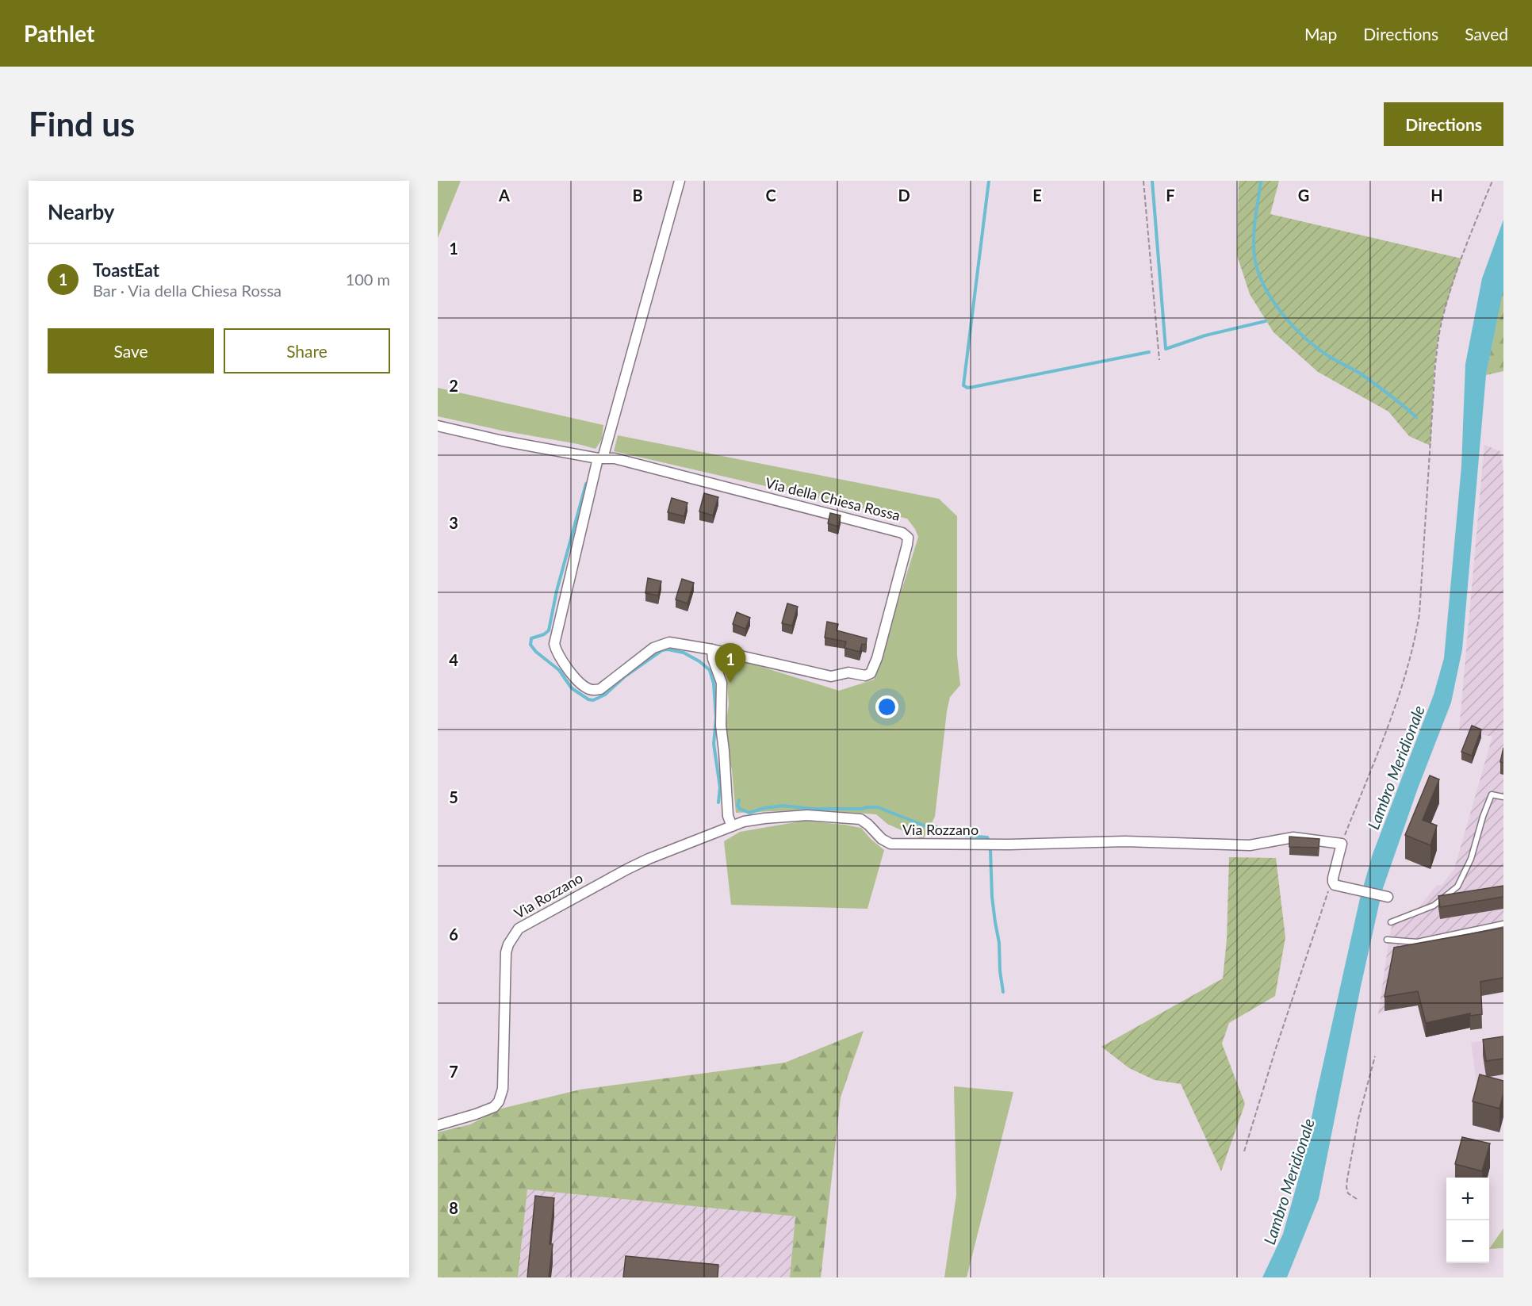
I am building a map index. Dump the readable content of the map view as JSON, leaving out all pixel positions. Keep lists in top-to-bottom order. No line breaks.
{"streets":{"street":["Via della Chiesa Rossa","Via Rozzano"]},"water":["Lambro Meridionale"],"page":{"header":"Pathlet","nav":["Map","Directions","Saved"],"buttons":["Directions",["Save","Share"]],"title":"Find us","heading":"Nearby","list":[{"mark":"1","name":"ToastEat","note":"Bar · Via della Chiesa Rossa","value":"100 m"}],"pins":"1","map_buttons":["+","−"]},"grid":{"columns":["A","B","C","D","E","F","G","H"],"rows":["1","2","3","4","5","6","7","8"]}}
